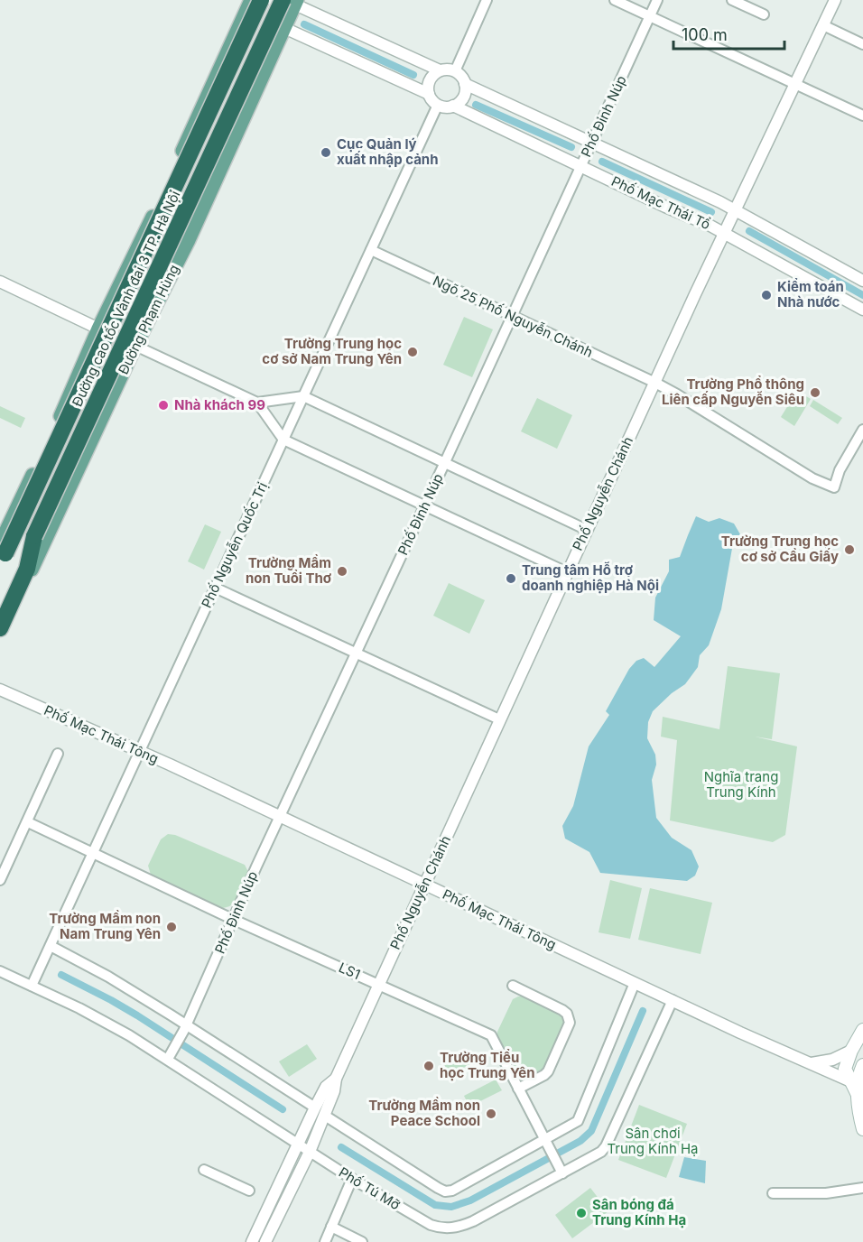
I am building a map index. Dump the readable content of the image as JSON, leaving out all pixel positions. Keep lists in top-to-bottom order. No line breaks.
{"streets":{"highway":["Đường cao tốc Vành đai 3 TP. Hà Nội"],"main road":["Đường Phạm Hùng"],"street":["Phố Đinh Núp","Phố Mạc Thái Tổ","Ngõ 25 Phố Nguyễn Chánh","Phố Nguyễn Chánh","Phố Nguyễn Quốc Trị","Phố Mạc Thái Tông","LS1","Phố Tú Mỡ"]},"crossings":[["Phố Đinh Núp","Phố Mạc Thái Tổ"],["Phố Đinh Núp","Ngõ 25 Phố Nguyễn Chánh"],["Phố Đinh Núp","Phố Mạc Thái Tông"],["Phố Đinh Núp","LS1"],["Phố Đinh Núp","Phố Tú Mỡ"],["Phố Mạc Thái Tổ","Phố Nguyễn Chánh"],["Phố Mạc Thái Tổ","Phố Nguyễn Quốc Trị"],["Đường cao tốc Vành đai 3 TP. Hà Nội","Đường Phạm Hùng"],["Ngõ 25 Phố Nguyễn Chánh","Phố Nguyễn Chánh"],["Ngõ 25 Phố Nguyễn Chánh","Phố Nguyễn Quốc Trị"],["Phố Nguyễn Chánh","Phố Mạc Thái Tông"],["Phố Nguyễn Chánh","LS1"],["Phố Nguyễn Chánh","Phố Tú Mỡ"],["Phố Nguyễn Quốc Trị","Phố Mạc Thái Tông"],["Phố Nguyễn Quốc Trị","LS1"],["Phố Nguyễn Quốc Trị","Phố Tú Mỡ"],["Phố Mạc Thái Tông","Phố Tú Mỡ"],["LS1","Phố Tú Mỡ"]],"parks":["Nghĩa trang Trung Kính","Sân chơi Trung Kính Hạ"],"places":["Cục Quản lý xuất nhập cảnh","Kiểm toán Nhà nước","Trường Trung học cơ sở Nam Trung Yên","Trường Phổ thông Liên cấp Nguyễn Siêu","Nhà khách 99","Trường Trung học cơ sở Cầu Giấy","Trường Mầm non Tuổi Thơ","Trung tâm Hỗ trợ doanh nghiệp Hà Nội","Trường Mầm non Nam Trung Yên","Trường Tiểu học Trung Yên","Trường Mầm non Peace School","Sân bóng đá Trung Kính Hạ"],"scale_bar":"100 m"}
